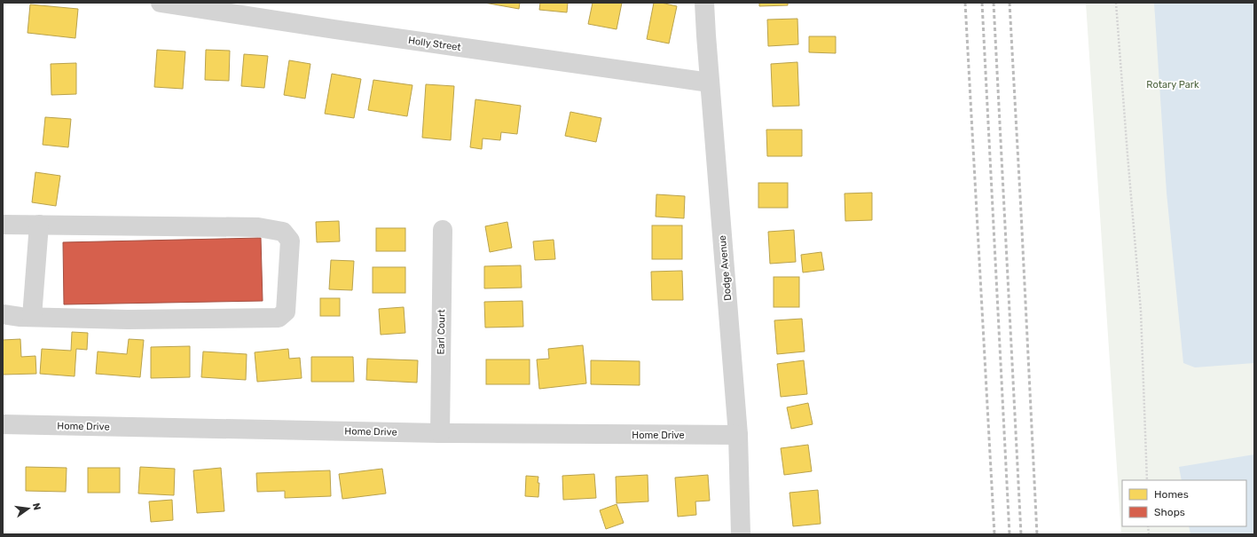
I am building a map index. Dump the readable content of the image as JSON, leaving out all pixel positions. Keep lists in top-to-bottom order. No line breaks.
{"streets":{"street":["Holly Street","Dodge Avenue","Earl Court","Home Drive"]},"crossings":[["Holly Street","Dodge Avenue"],["Dodge Avenue","Home Drive"],["Earl Court","Home Drive"]],"parks":["Rotary Park"],"legend":["Homes","Shops"],"north":"right"}
